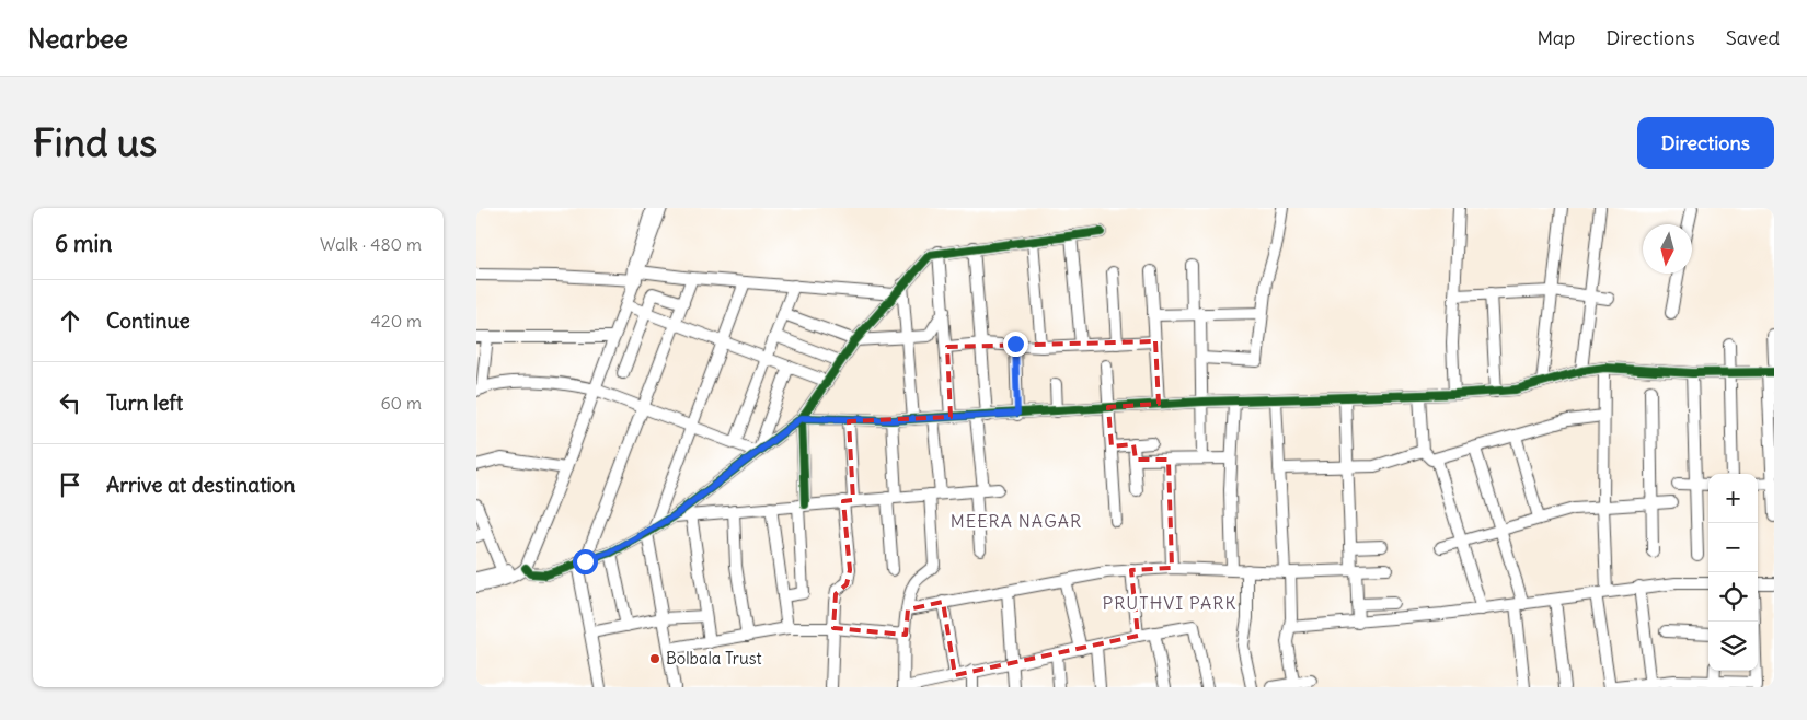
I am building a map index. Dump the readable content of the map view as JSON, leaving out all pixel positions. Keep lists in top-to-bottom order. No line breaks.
{"districts":["MEERA NAGAR","PRUTHVI PARK"],"places":["Bolbala Trust"],"north":"bottom","page":{"header":"Nearbee","nav":["Map","Directions","Saved"],"buttons":"Directions","title":"Find us","heading":["6 min","Walk · 480 m"],"list":[["Continue","420 m"],["Turn left","60 m"],"Arrive at destination"],"map_buttons":["+","−"]}}
